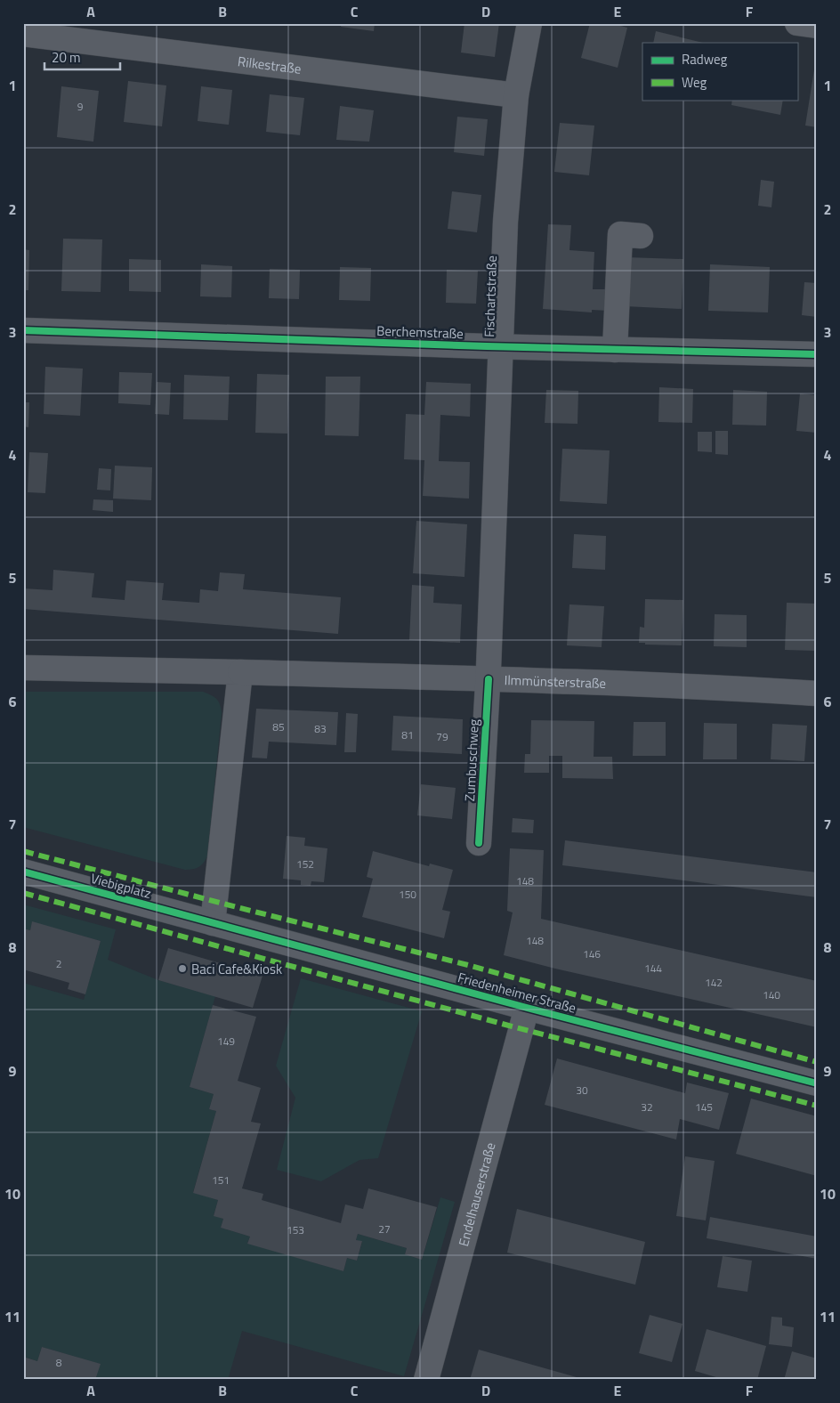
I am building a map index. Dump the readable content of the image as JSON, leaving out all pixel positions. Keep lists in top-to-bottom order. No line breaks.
{"streets":{"street":["Rilkestraße","Fischartstraße","Berchemstraße","Ilmmünsterstraße","Zumbuschweg","Viebigplatz","Friedenheimer Straße","Endelhauserstraße"]},"crossings":[["Rilkestraße","Fischartstraße"],["Fischartstraße","Berchemstraße"],["Fischartstraße","Ilmmünsterstraße"],["Fischartstraße","Zumbuschweg"],["Ilmmünsterstraße","Zumbuschweg"],["Viebigplatz","Friedenheimer Straße"],["Friedenheimer Straße","Endelhauserstraße"]],"places":["Baci Cafe&Kiosk"],"house_numbers":["9","85","83","81","79","152","148","150","148","146","2","144","142","140","149","30","32","145","151","27","153","8"],"legend":["Radweg","Weg"],"scale_bar":"20 m","grid":{"columns":["A","B","C","D","E","F"],"rows":["1","2","3","4","5","6","7","8","9","10","11"]}}
